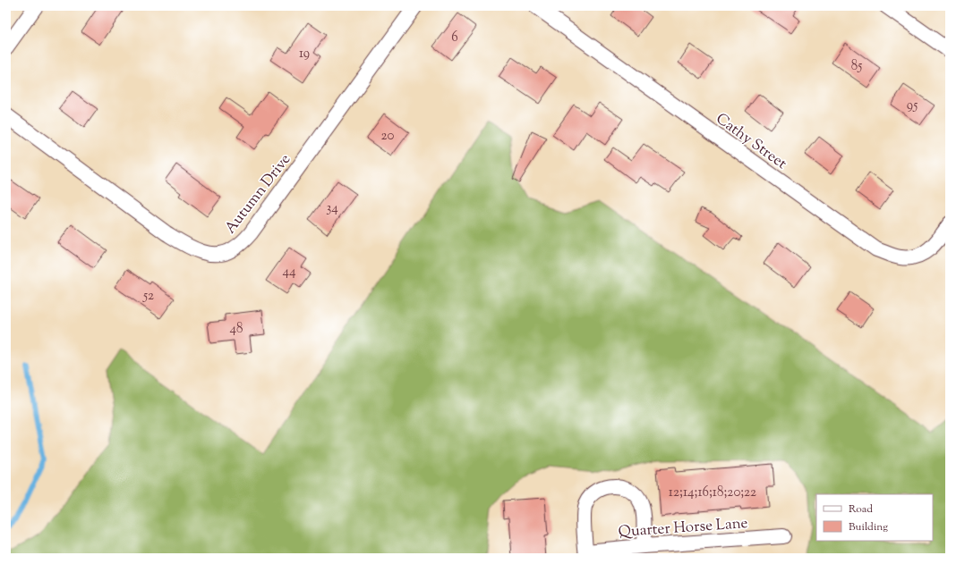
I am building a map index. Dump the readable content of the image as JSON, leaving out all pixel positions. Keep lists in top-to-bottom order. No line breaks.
{"streets":{"street":["Cathy Street","Autumn Drive","Quarter Horse Lane"]},"house_numbers":["6","19","85","95","20","34","44","52","48","12;14;16;18;20;22"],"legend":["Road","Building"]}
